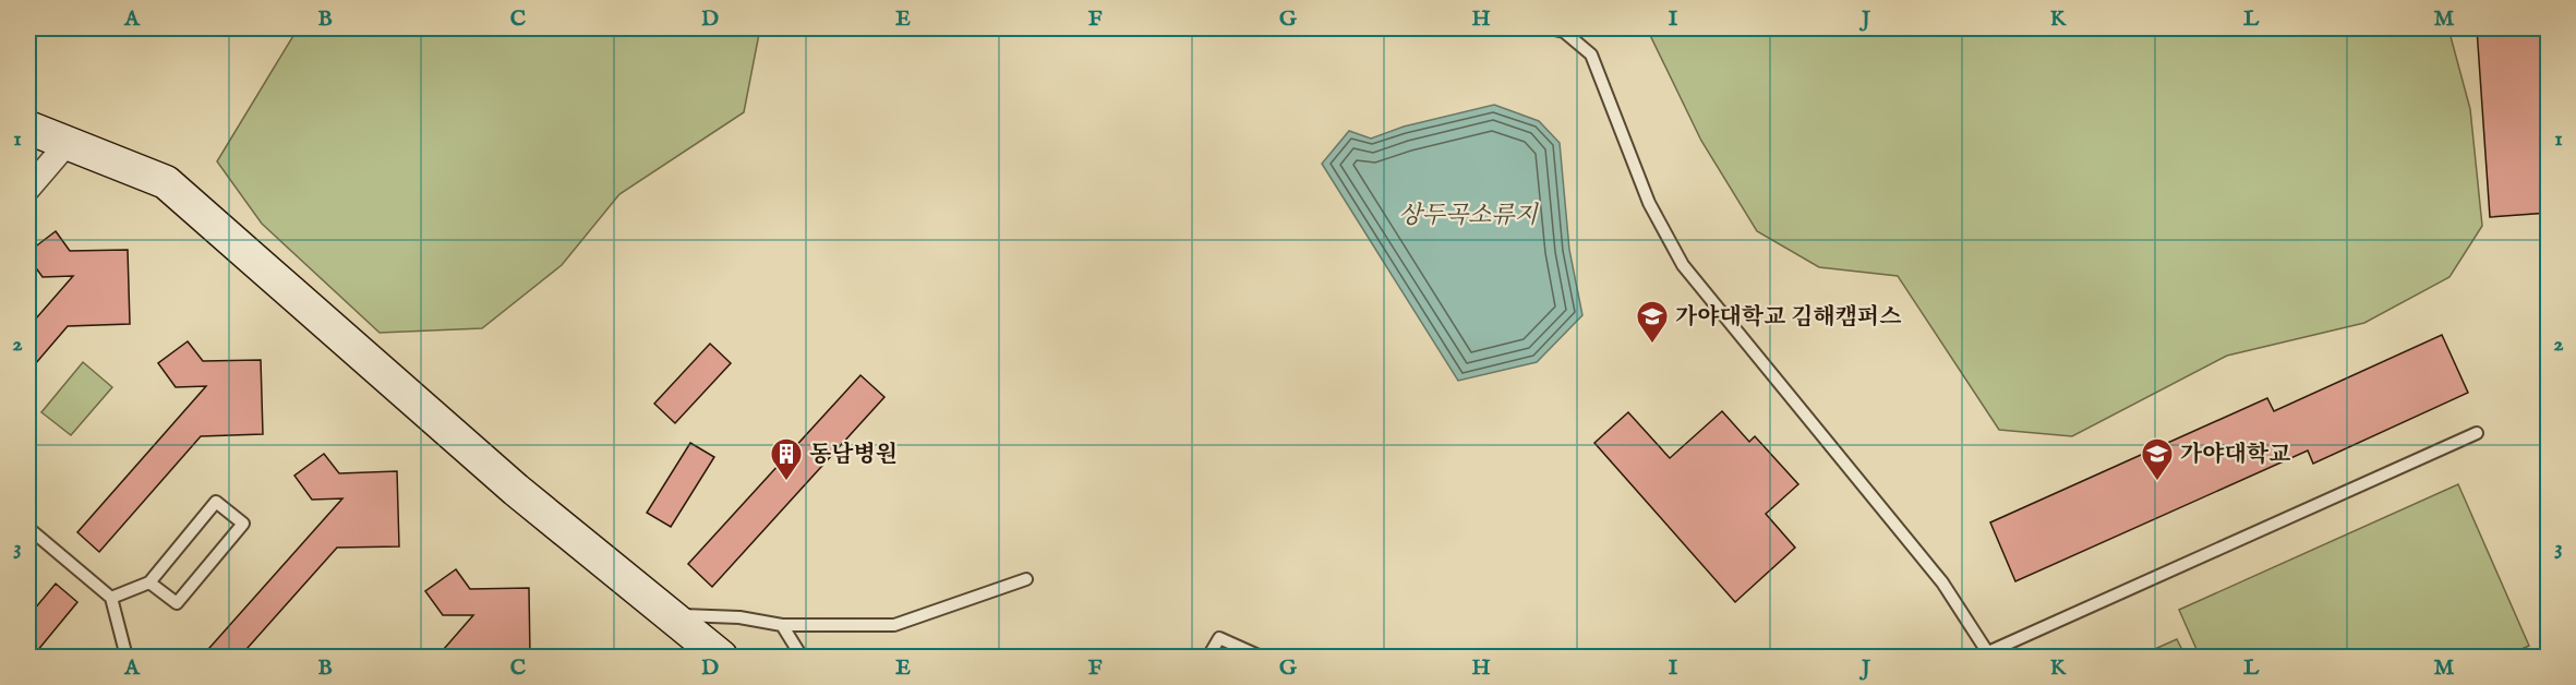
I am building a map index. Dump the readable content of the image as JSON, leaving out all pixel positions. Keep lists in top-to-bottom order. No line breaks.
{"water":["상두곡소류지"],"places":{"school or university":["가야대학교 김해캠퍼스","가야대학교"],"building":["동남병원"]},"grid":{"columns":["A","B","C","D","E","F","G","H","I","J","K","L","M"],"rows":["1","2","3"]}}
